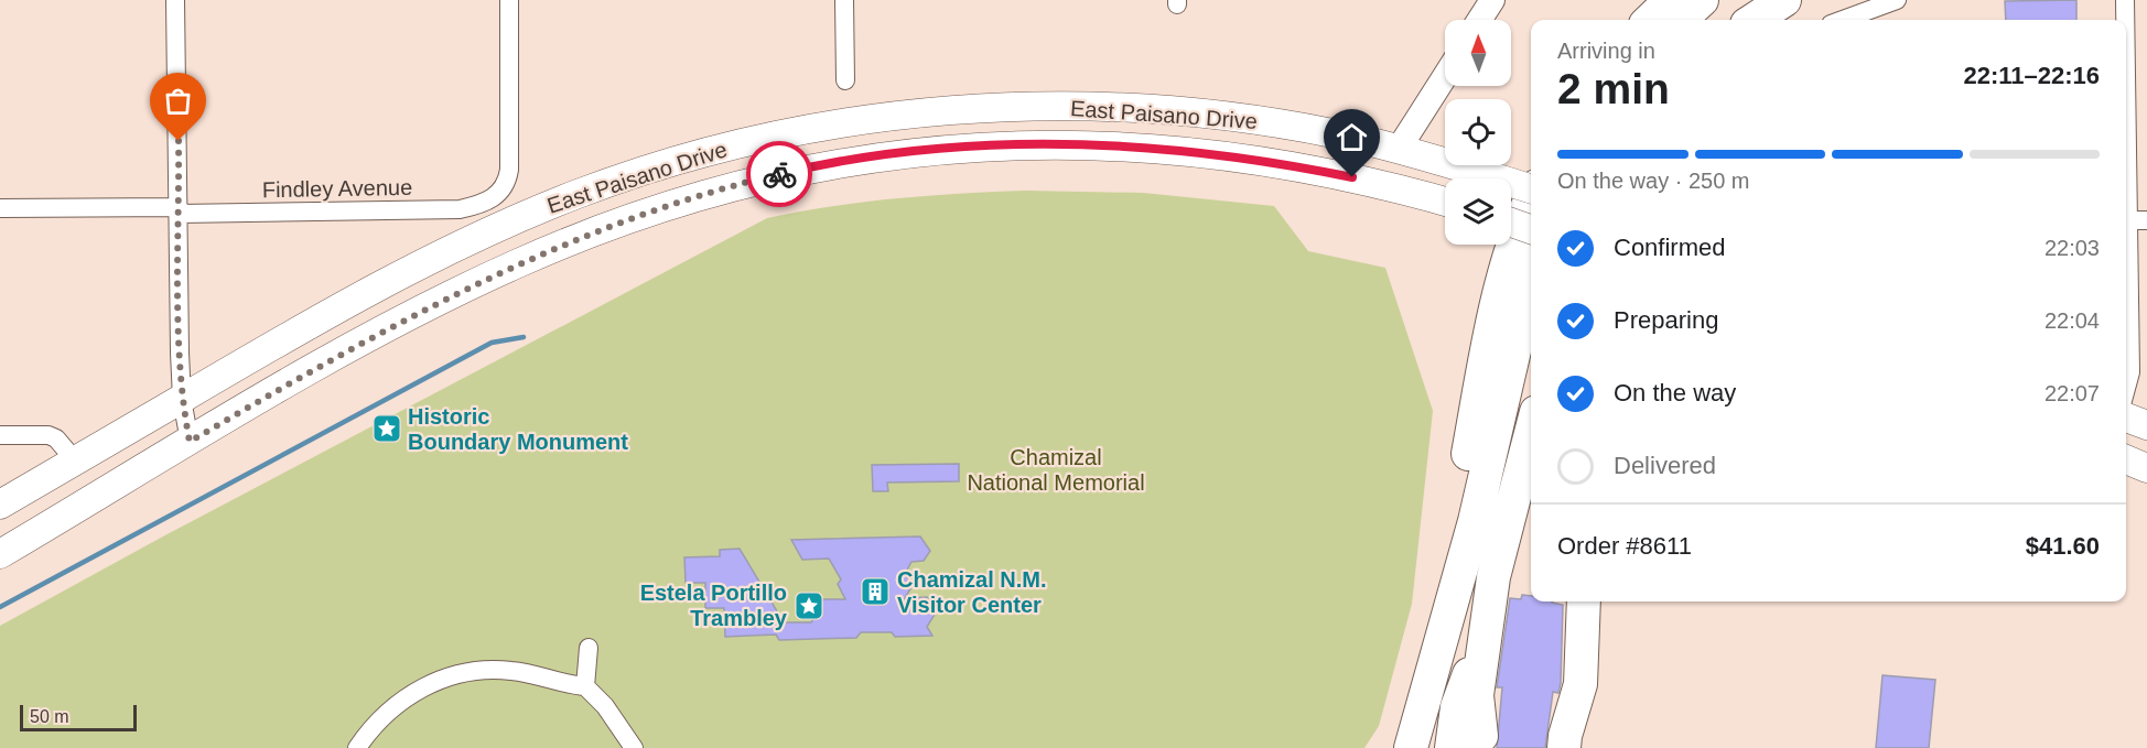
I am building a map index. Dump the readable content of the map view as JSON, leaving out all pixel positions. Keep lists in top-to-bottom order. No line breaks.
{"streets":{"main road":["East Paisano Drive"],"street":["Findley Avenue"]},"parks":["Chamizal National Memorial"],"places":{"place":["Historic Boundary Monument","Estela Portillo Trambley"],"building":["Chamizal N.M. Visitor Center"]},"scale_bar":"50 m","north":"top","page":{"heading":["2 min","Arriving in","22:11–22:16"],"panel":["Order #8611","$41.60"],"bar":"On the way · 250 m","list":[["Confirmed","22:03"],["Preparing","22:04"],["On the way","22:07"],"Delivered"],"scale":"50 m"}}
